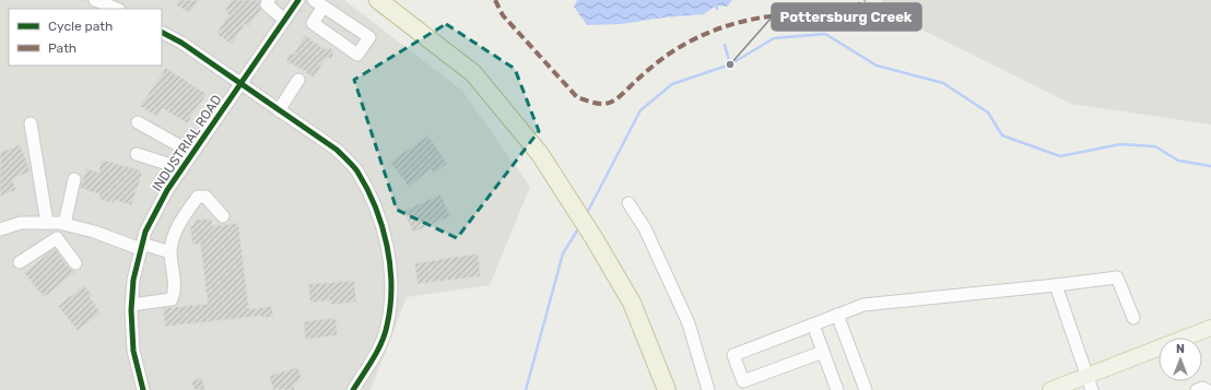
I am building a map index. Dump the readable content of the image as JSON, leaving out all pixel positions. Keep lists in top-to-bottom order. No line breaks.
{"streets":{"street":["INDUSTRIAL ROAD"]},"places":["Pottersburg Creek"],"legend":["Cycle path","Path"],"north":"top"}
